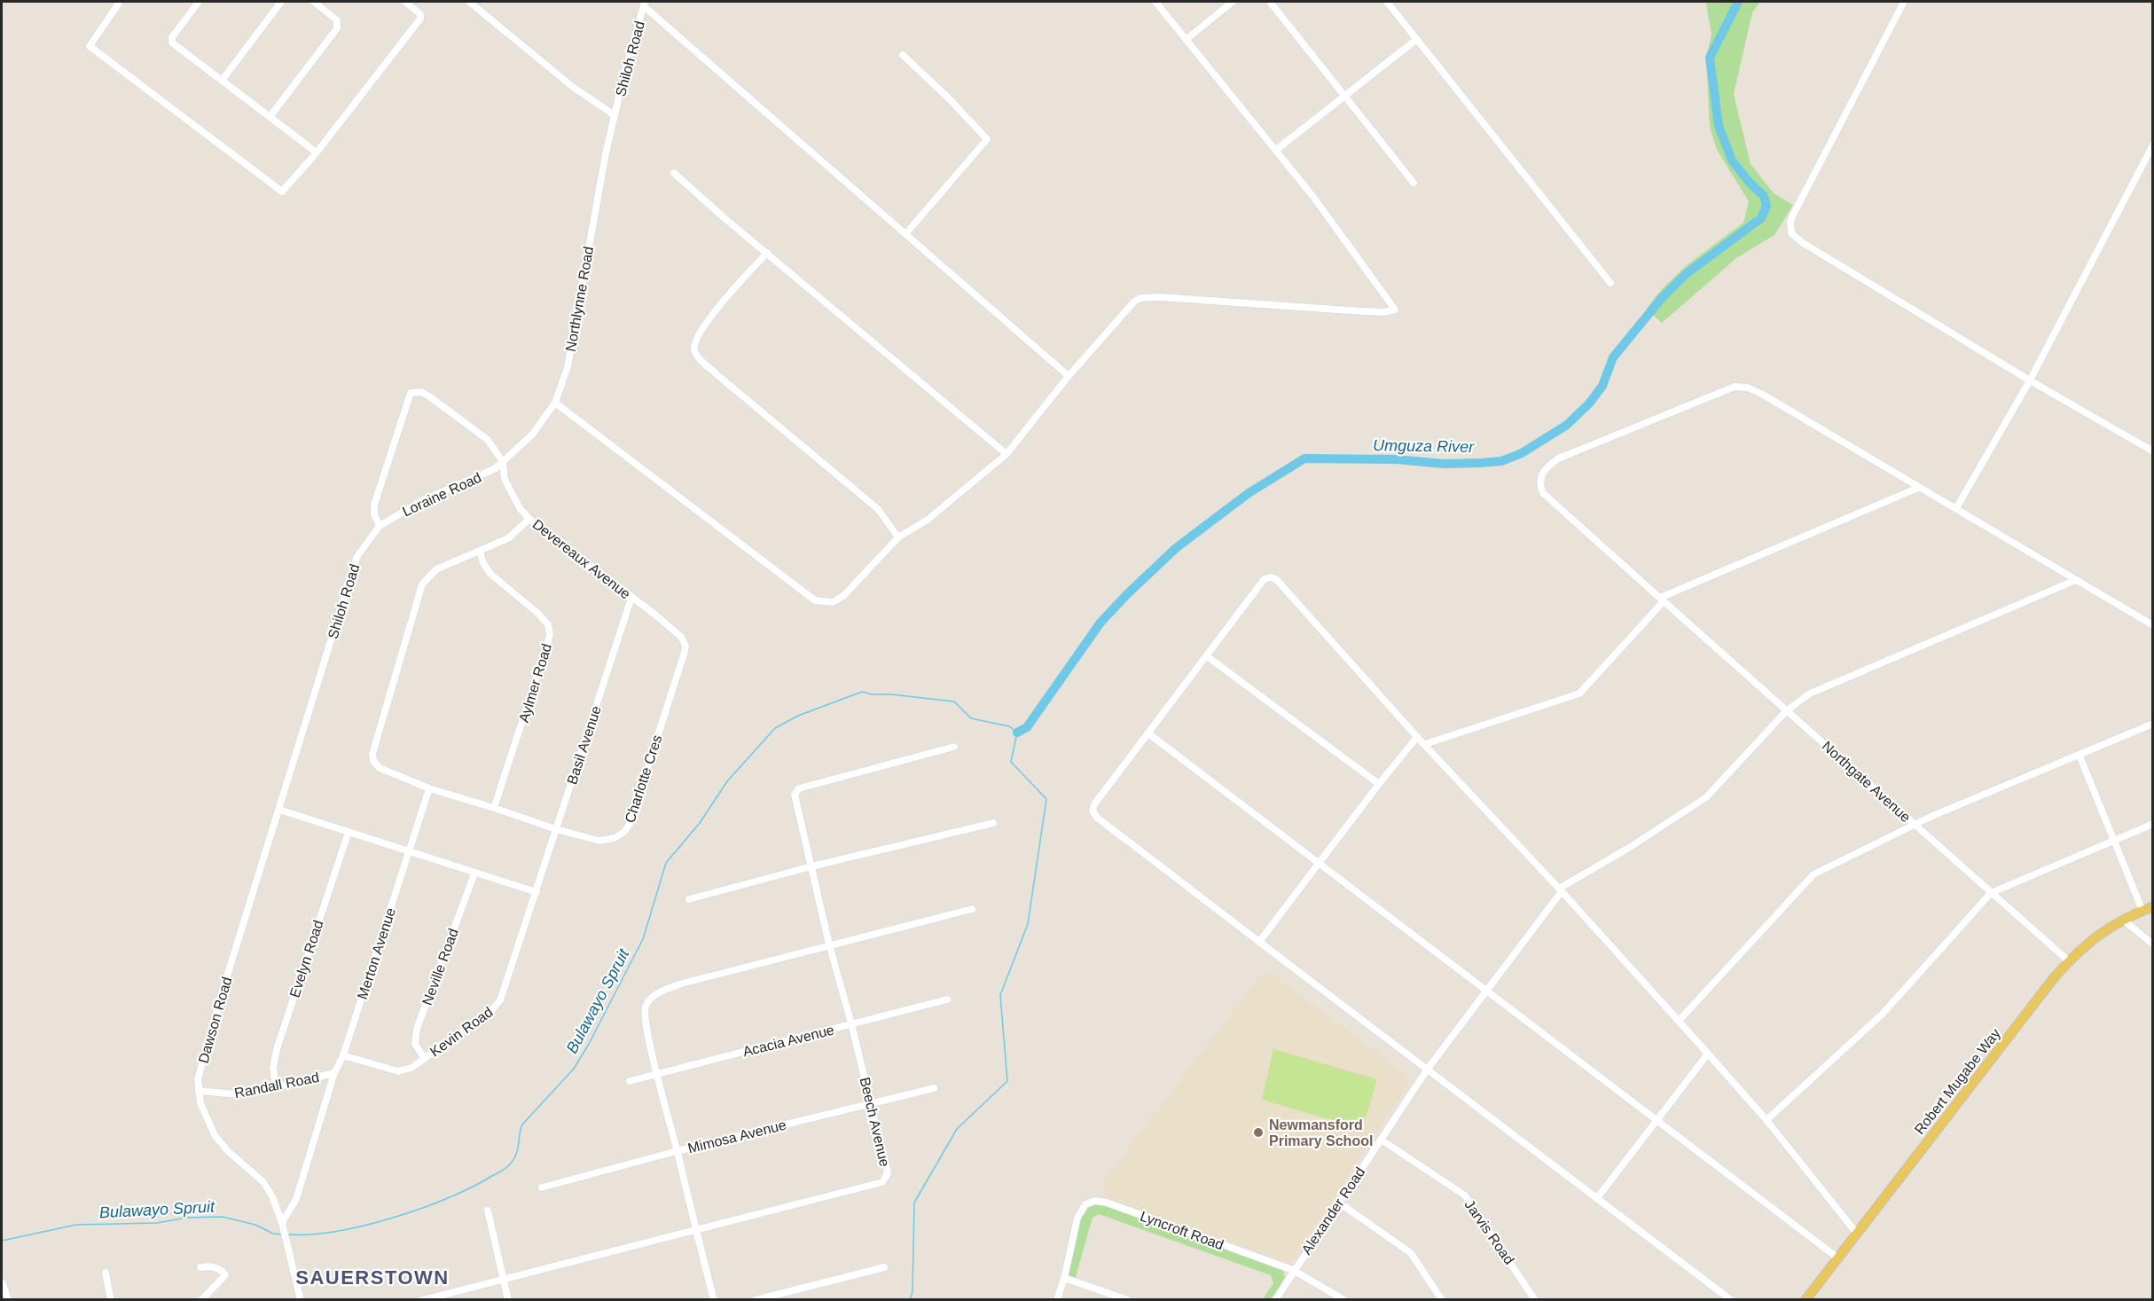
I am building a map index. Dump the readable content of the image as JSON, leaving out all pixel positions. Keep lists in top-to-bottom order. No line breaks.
{"streets":{"main road":["Robert Mugabe Way"],"street":["Shiloh Road","Northlynne Road","Loraine Road","Devereaux Avenue","Aylmer Road","Basil Avenue","Charlotte Cres","Northgate Avenue","Merton Avenue","Evelyn Road","Neville Road","Dawson Road","Kevin Road","Acacia Avenue","Randall Road","Beech Avenue","Mimosa Avenue","Alexander Road","Lyncroft Road","Jarvis Road"]},"crossings":[["Shiloh Road","Northlynne Road"],["Shiloh Road","Loraine Road"],["Shiloh Road","Devereaux Avenue"],["Shiloh Road","Dawson Road"],["Northlynne Road","Loraine Road"],["Northlynne Road","Devereaux Avenue"],["Loraine Road","Devereaux Avenue"],["Devereaux Avenue","Basil Avenue"],["Devereaux Avenue","Charlotte Cres"],["Aylmer Road","Charlotte Cres"],["Basil Avenue","Charlotte Cres"],["Basil Avenue","Kevin Road"],["Northgate Avenue","Robert Mugabe Way"],["Merton Avenue","Kevin Road"],["Merton Avenue","Randall Road"],["Evelyn Road","Randall Road"],["Neville Road","Kevin Road"],["Dawson Road","Randall Road"],["Kevin Road","Randall Road"],["Acacia Avenue","Beech Avenue"],["Beech Avenue","Mimosa Avenue"],["Alexander Road","Lyncroft Road"],["Alexander Road","Jarvis Road"]],"districts":["SAUERSTOWN"],"water":["Umguza River","Bulawayo Spruit"],"places":["Newmansford Primary School"]}
